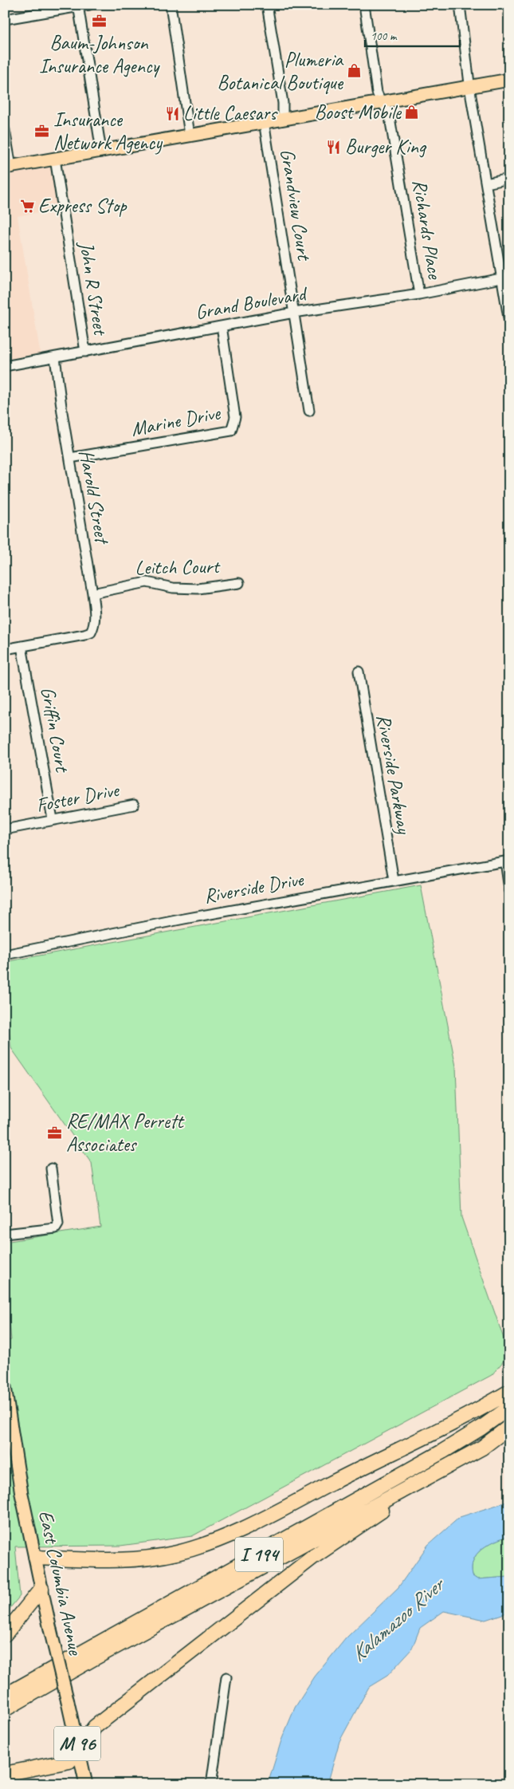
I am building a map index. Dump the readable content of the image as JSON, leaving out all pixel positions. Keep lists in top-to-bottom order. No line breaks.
{"streets":{"highway":["I 194"],"main road":["East Columbia Avenue","M 96"],"street":["Grandview Court","Richards Place","John R Street","Grand Boulevard","Marine Drive","Harold Street","Leitch Court","Griffin Court","Riverside Parkway","Foster Drive","Riverside Drive"]},"crossings":[["Grandview Court","Grand Boulevard"],["Richards Place","Grand Boulevard"],["John R Street","Grand Boulevard"],["Grand Boulevard","Marine Drive"],["Grand Boulevard","Harold Street"],["Marine Drive","Harold Street"],["Harold Street","Leitch Court"],["Harold Street","Griffin Court"],["Griffin Court","Foster Drive"],["Riverside Parkway","Riverside Drive"]],"water":["Kalamazoo River"],"places":{"office":["Baum-Johnson Insurance Agency","Insurance Network Agency","RE/MAX Perrett Associates"],"shop":["Plumeria Botanical Boutique","Boost Mobile"],"restaurant":["Little Caesars","Burger King"],"supermarket":["Express Stop"]},"scale_bar":"100 m"}
